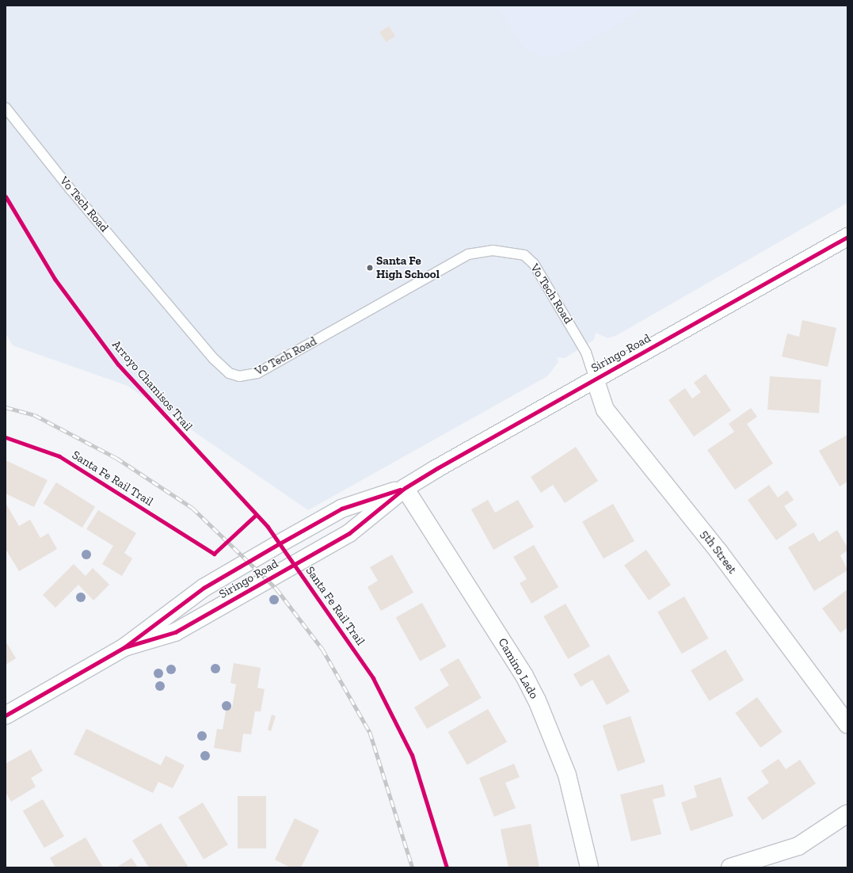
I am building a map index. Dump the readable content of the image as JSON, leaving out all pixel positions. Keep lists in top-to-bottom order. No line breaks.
{"streets":{"street":["Siringo Road","5th Street","Camino Lado"],"lane":["Vo Tech Road"],"cycle path":["Arroyo Chamisos Trail","Santa Fe Rail Trail"]},"crossings":[["Vo Tech Road","Siringo Road"],["Vo Tech Road","5th Street"],["Siringo Road","5th Street"],["Siringo Road","Camino Lado"]],"places":["Santa Fe High School"]}
